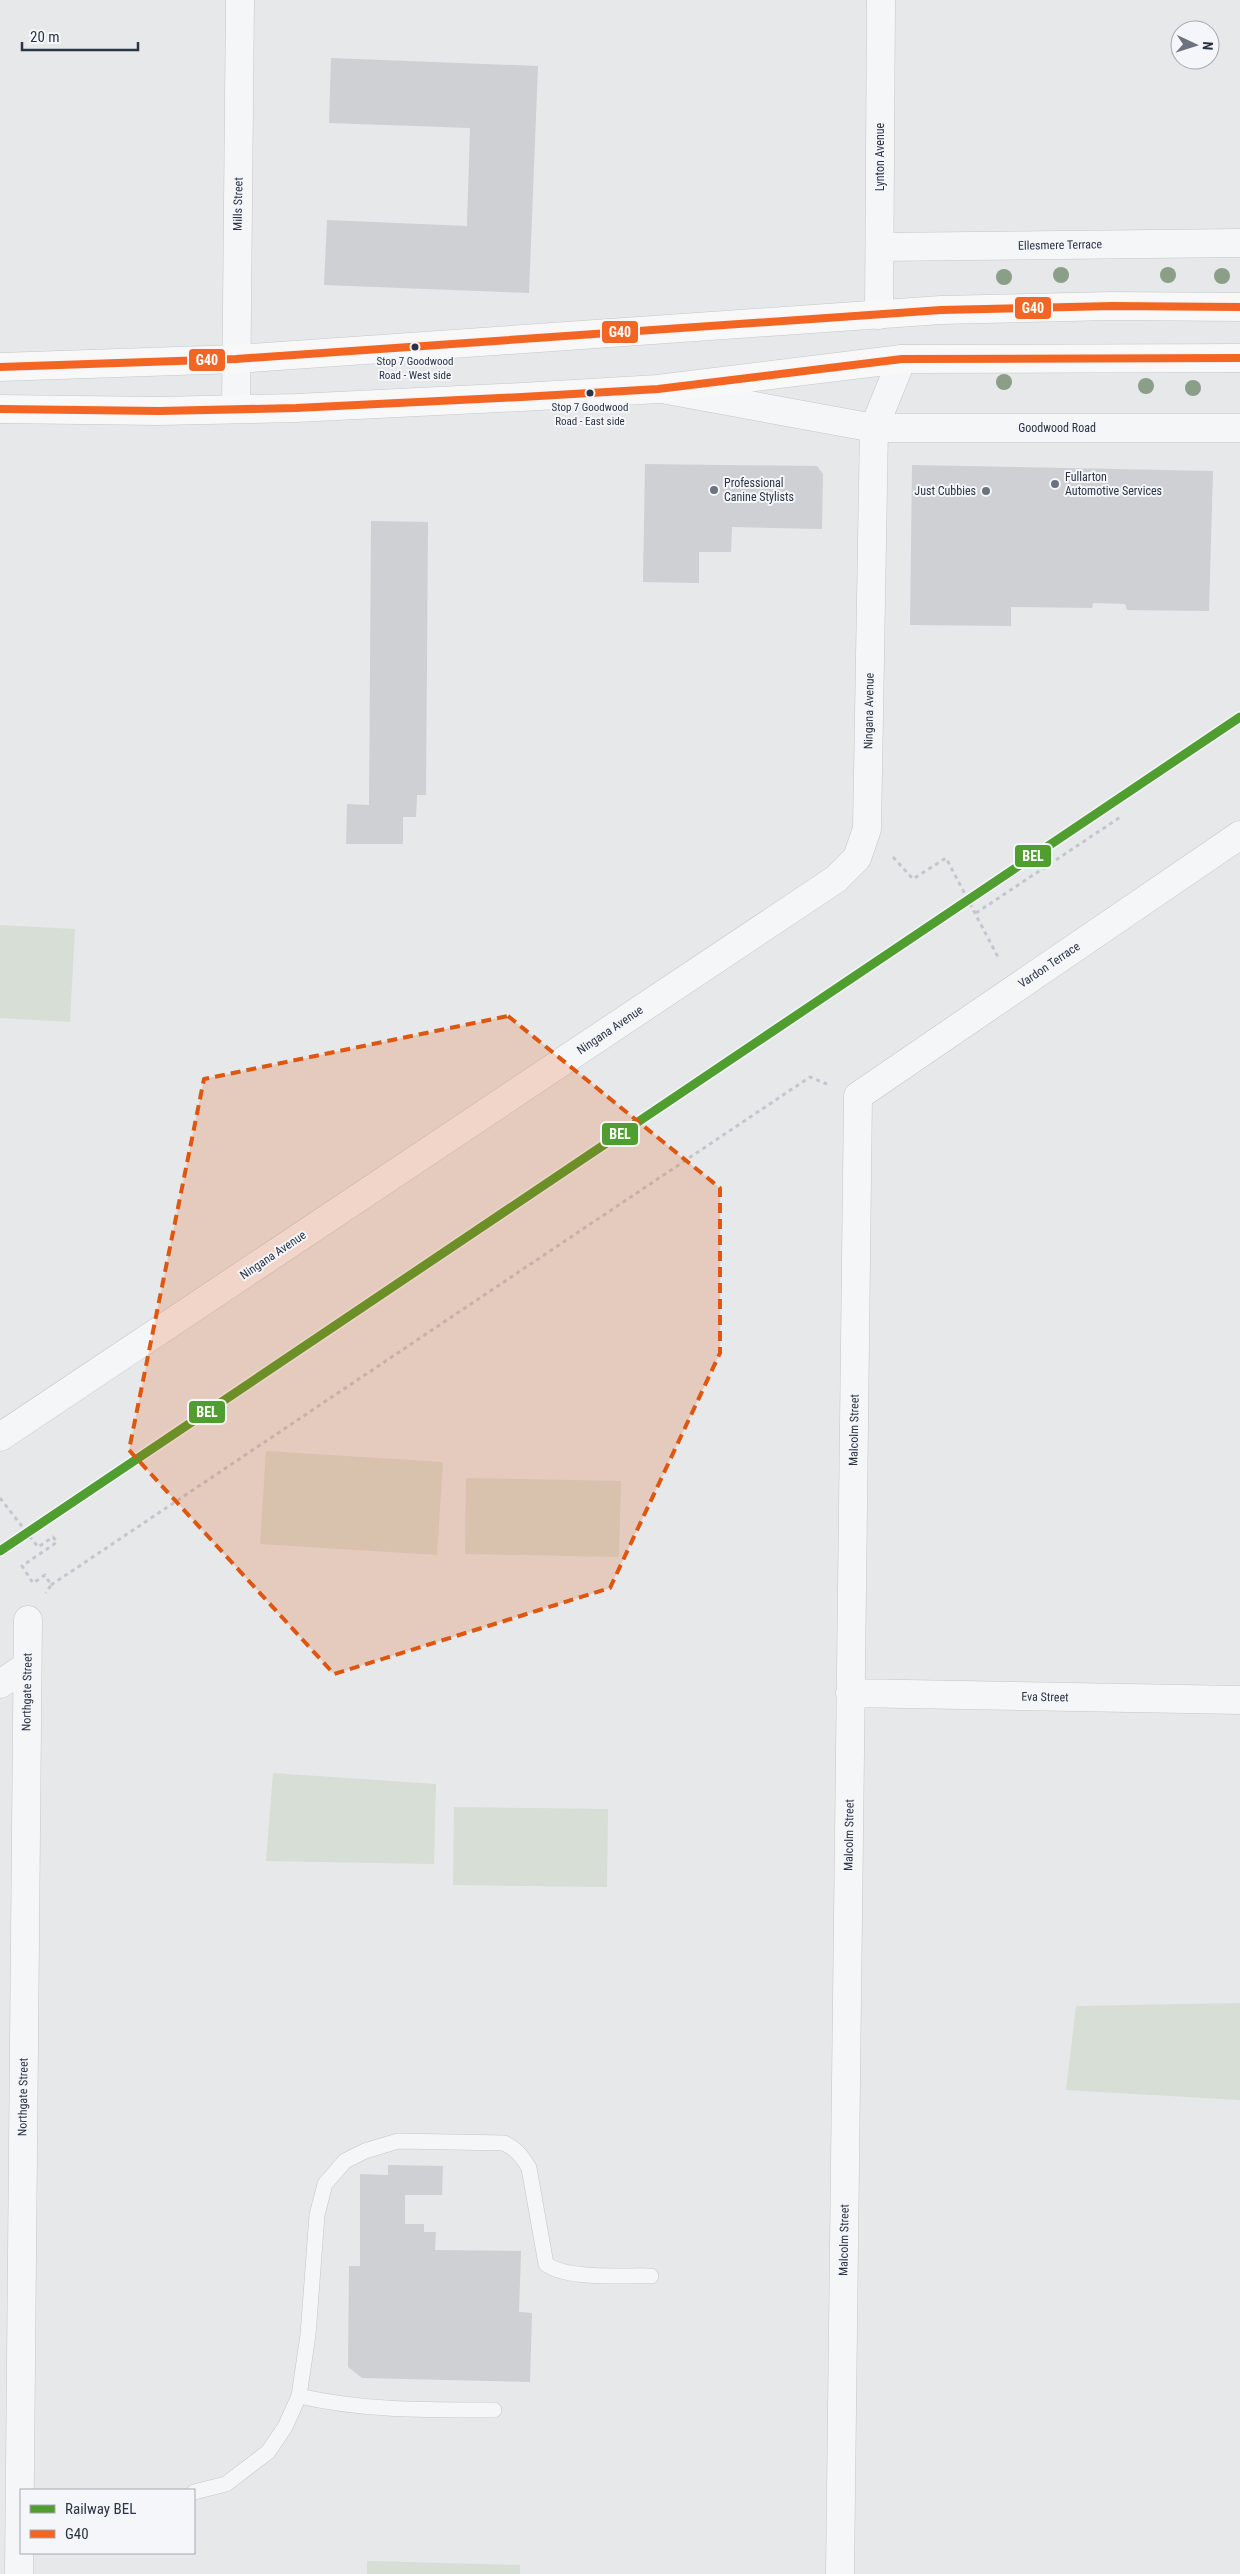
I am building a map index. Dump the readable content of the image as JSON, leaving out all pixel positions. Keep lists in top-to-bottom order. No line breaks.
{"streets":{"street":["Lynton Avenue","Mills Street","Ellesmere Terrace","Goodwood Road","Ningana Avenue","Vardon Terrace","Malcolm Street","Northgate Street","Eva Street"]},"crossings":[["Lynton Avenue","Ellesmere Terrace"],["Goodwood Road","Ningana Avenue"],["Vardon Terrace","Malcolm Street"],["Malcolm Street","Eva Street"]],"places":["Stop 7 Goodwood Road - West side","Stop 7 Goodwood Road - East side","Fullarton Automotive Services","Professional Canine Stylists","Just Cubbies"],"lines":["transit line G40","rail line BEL"],"legend":["Railway BEL","G40"],"scale_bar":"20 m","north":"right"}
